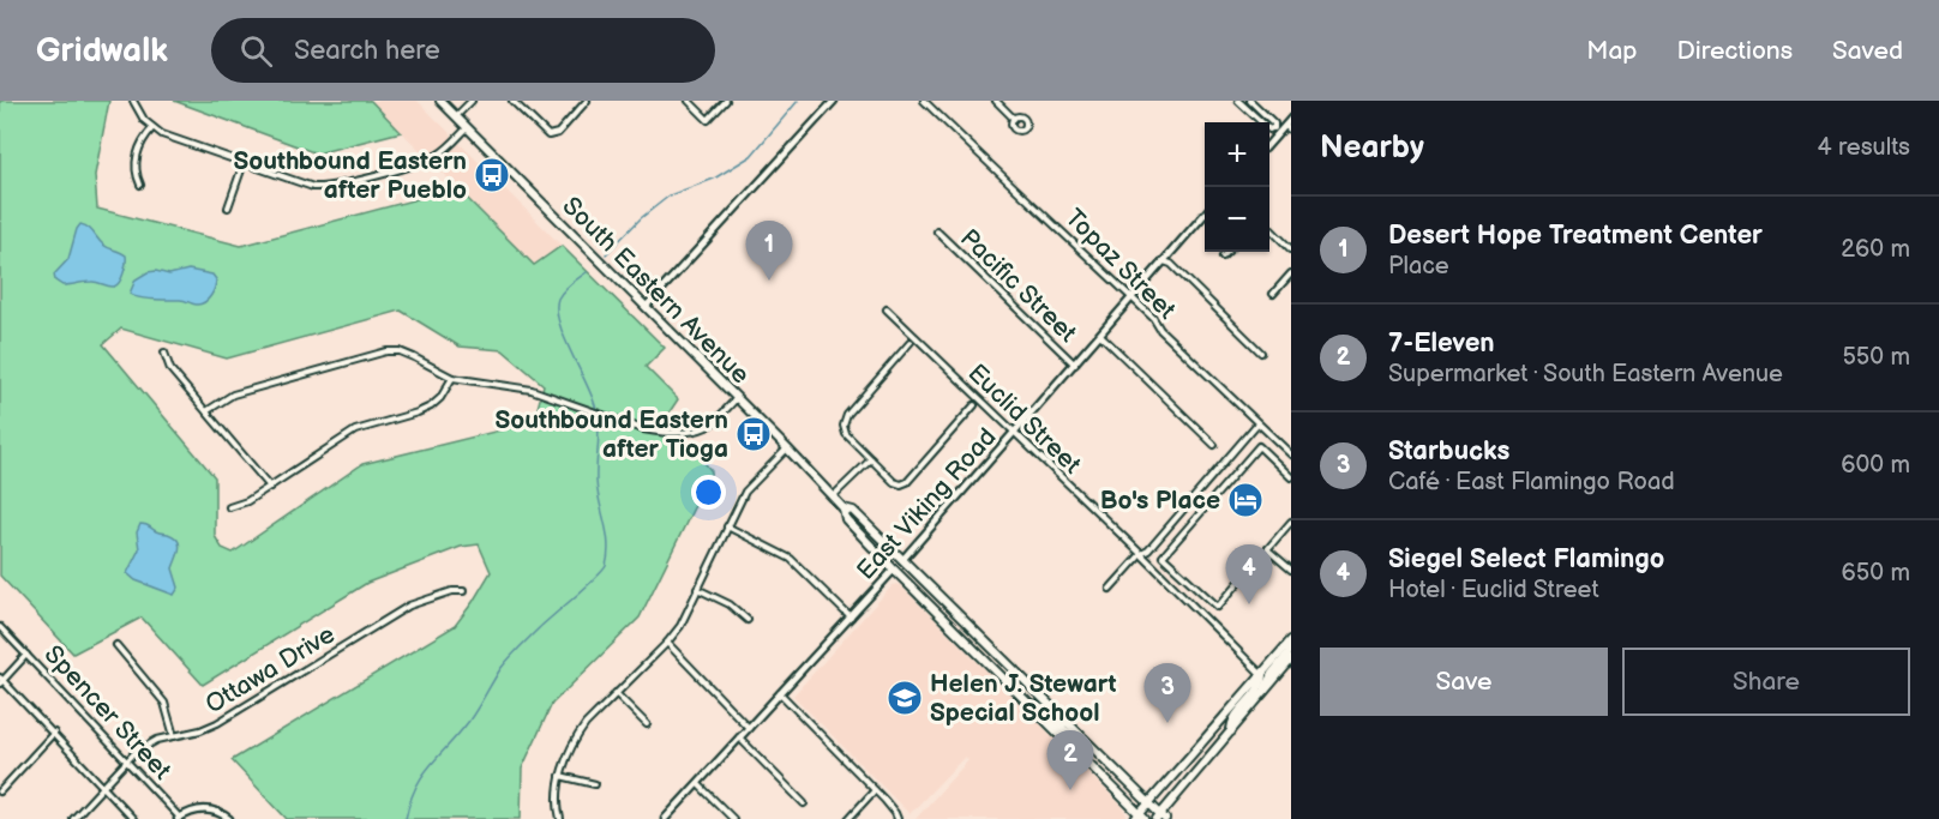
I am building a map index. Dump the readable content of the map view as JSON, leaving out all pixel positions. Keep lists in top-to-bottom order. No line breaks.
{"streets":{"main road":["South Eastern Avenue"],"street":["Topaz Street","Pacific Street","Euclid Street","East Viking Road","Ottawa Drive","Spencer Street"]},"crossings":[["Topaz Street","East Viking Road"],["Pacific Street","East Viking Road"],["South Eastern Avenue","East Viking Road"],["Euclid Street","East Viking Road"],["Ottawa Drive","Spencer Street"]],"places":{"bus stop":["Southbound Eastern after Pueblo","Southbound Eastern after Tioga"],"hotel":["Bo's Place"],"school or university":["Helen J. Stewart Special School"]},"page":{"header":"Gridwalk","search":"Search here","nav":["Map","Directions","Saved"],"heading":["Nearby","4 results"],"map_buttons":["+","−"],"list":[{"mark":"1","name":"Desert Hope Treatment Center","note":"Place","value":"260 m"},{"mark":"2","name":"7-Eleven","note":"Supermarket · South Eastern Avenue","value":"550 m"},{"mark":"3","name":"Starbucks","note":"Café · East Flamingo Road","value":"600 m"},{"mark":"4","name":"Siegel Select Flamingo","note":"Hotel · Euclid Street","value":"650 m"}],"pins":["1","4","3","2"],"buttons":["Save","Share"]}}
